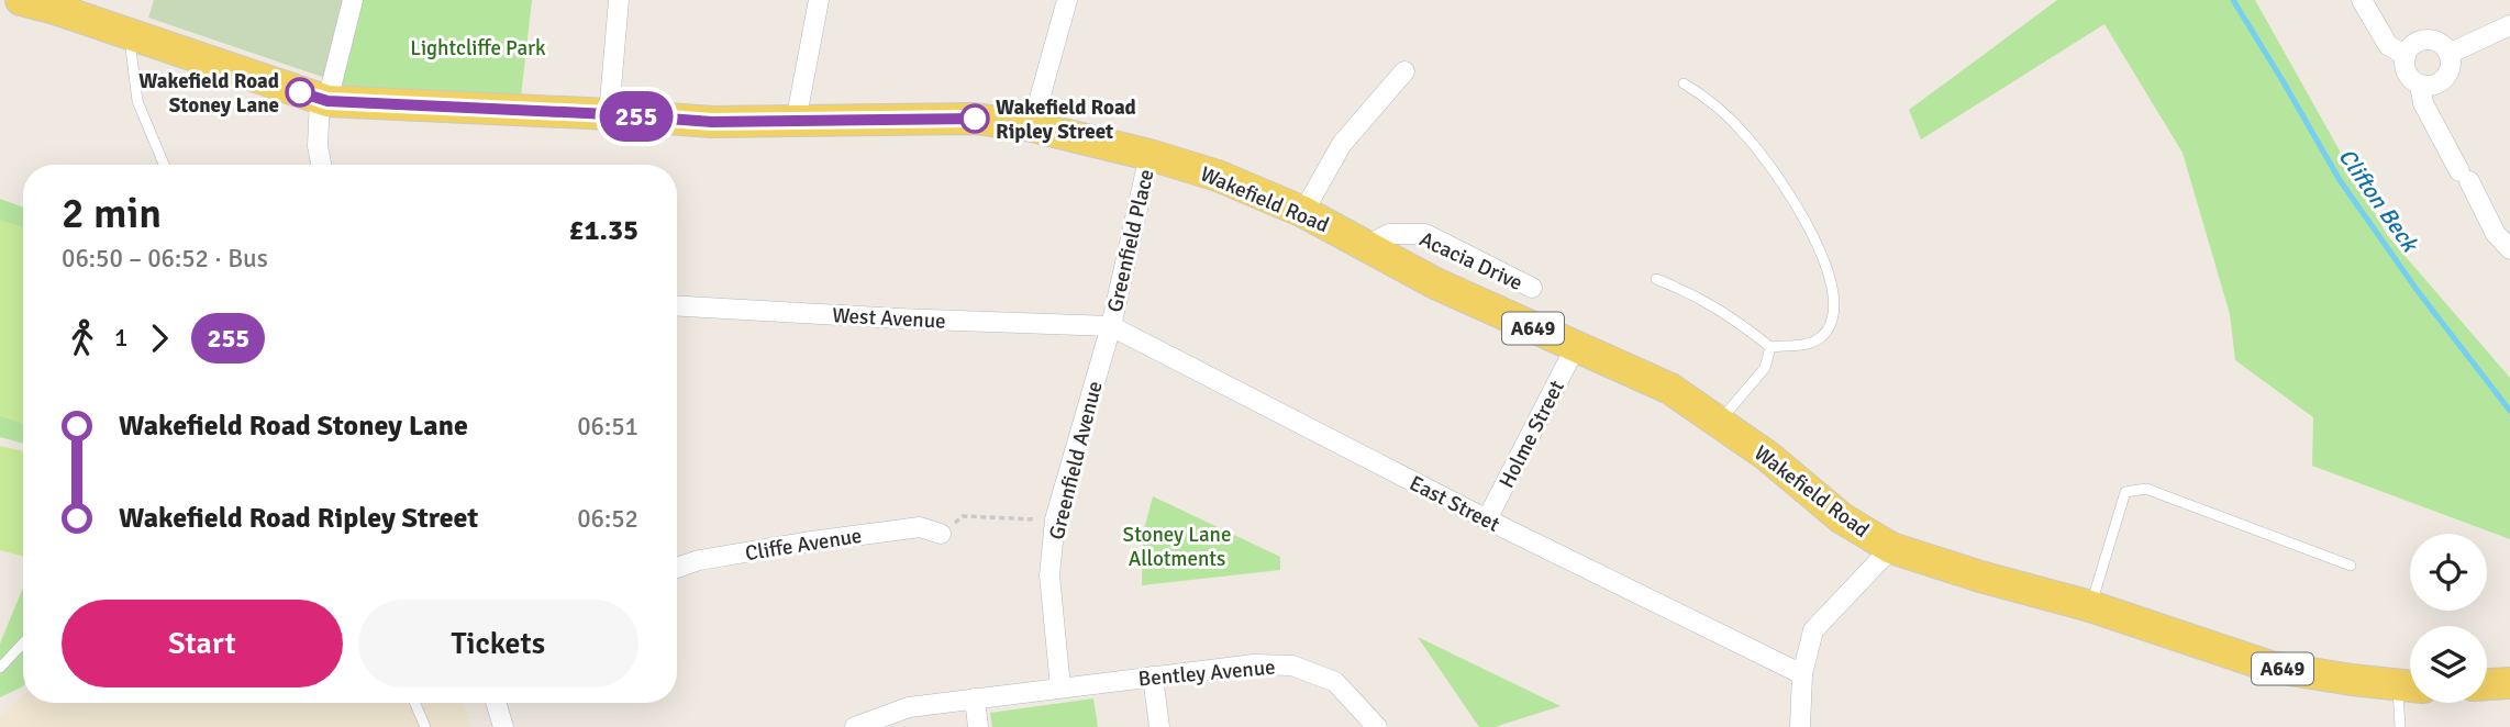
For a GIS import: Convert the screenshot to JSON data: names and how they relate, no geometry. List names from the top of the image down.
{
  "streets": {
    "main road": ["Wakefield Road", "A649"],
    "street": [
      "Greenfield Place",
      "Acacia Drive",
      "West Avenue",
      "Holme Street",
      "Greenfield Avenue",
      "East Street",
      "Cliffe Avenue",
      "Bentley Avenue"
    ]
  },
  "crossings": [
    ["Wakefield Road", "Greenfield Place"],
    ["Wakefield Road", "Acacia Drive"],
    ["Wakefield Road", "Holme Street"],
    ["Greenfield Place", "West Avenue"],
    ["Greenfield Place", "Greenfield Avenue"],
    ["Greenfield Place", "East Street"],
    ["West Avenue", "Greenfield Avenue"],
    ["West Avenue", "East Street"],
    ["Holme Street", "East Street"],
    ["Greenfield Avenue", "East Street"],
    ["Greenfield Avenue", "Bentley Avenue"]
  ],
  "water": ["Clifton Beck"],
  "parks": ["Lightcliffe Park", "Stoney Lane Allotments"],
  "places": ["Wakefield Road Stoney Lane", "Wakefield Road Ripley Street"],
  "lines": ["bus line 255"],
  "page": {
    "on_map": "255",
    "heading": ["2 min", "06:50 – 06:52 · Bus", "£1.35"],
    "legs": ["1", "255"],
    "list": [
      {
        "name": "Wakefield Road Stoney Lane",
        "value": "06:51"
      },
      {
        "name": "Wakefield Road Ripley Street",
        "value": "06:52"
      }
    ],
    "buttons": ["Start", "Tickets"]
  }
}
